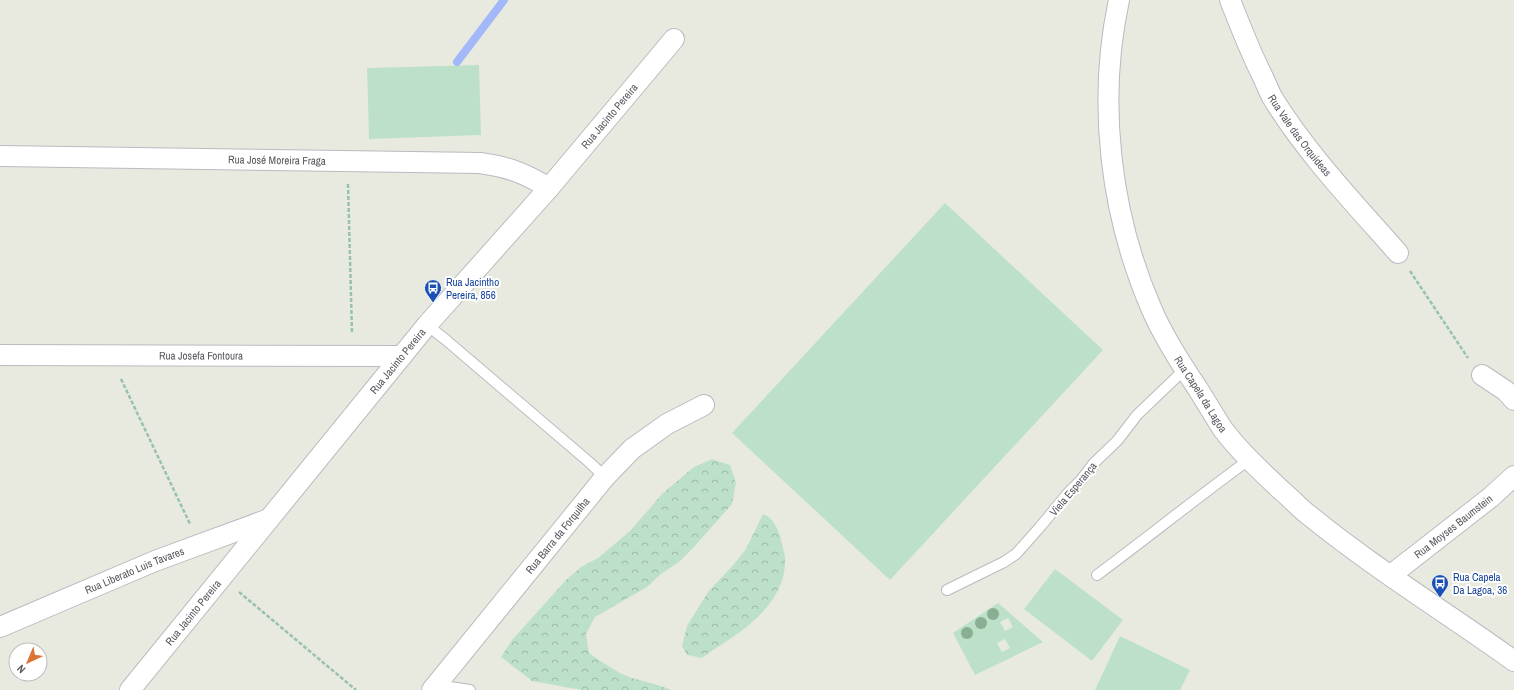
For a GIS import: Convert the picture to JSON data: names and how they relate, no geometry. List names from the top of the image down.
{
  "streets": {
    "street": [
      "Rua Jacinto Pereira",
      "Rua Vale das Orquídeas",
      "Rua José Moreira Fraga",
      "Rua Josefa Fontoura",
      "Rua Capela da Lagoa",
      "Rua Moyses Baumstein",
      "Rua Barra da Forquilha",
      "Rua Liberato Luis Tavares"
    ],
    "lane": ["Viela Esperança"]
  },
  "crossings": [
    ["Rua Jacinto Pereira", "Rua José Moreira Fraga"],
    ["Rua Jacinto Pereira", "Rua Josefa Fontoura"],
    ["Rua Jacinto Pereira", "Rua Liberato Luis Tavares"],
    ["Rua Capela da Lagoa", "Viela Esperança"],
    ["Rua Capela da Lagoa", "Rua Moyses Baumstein"]
  ],
  "places": {
    "bus stop": ["Rua Jacintho Pereira, 856", "Rua Capela Da Lagoa, 36"]
  },
  "north": "bottom left"
}
